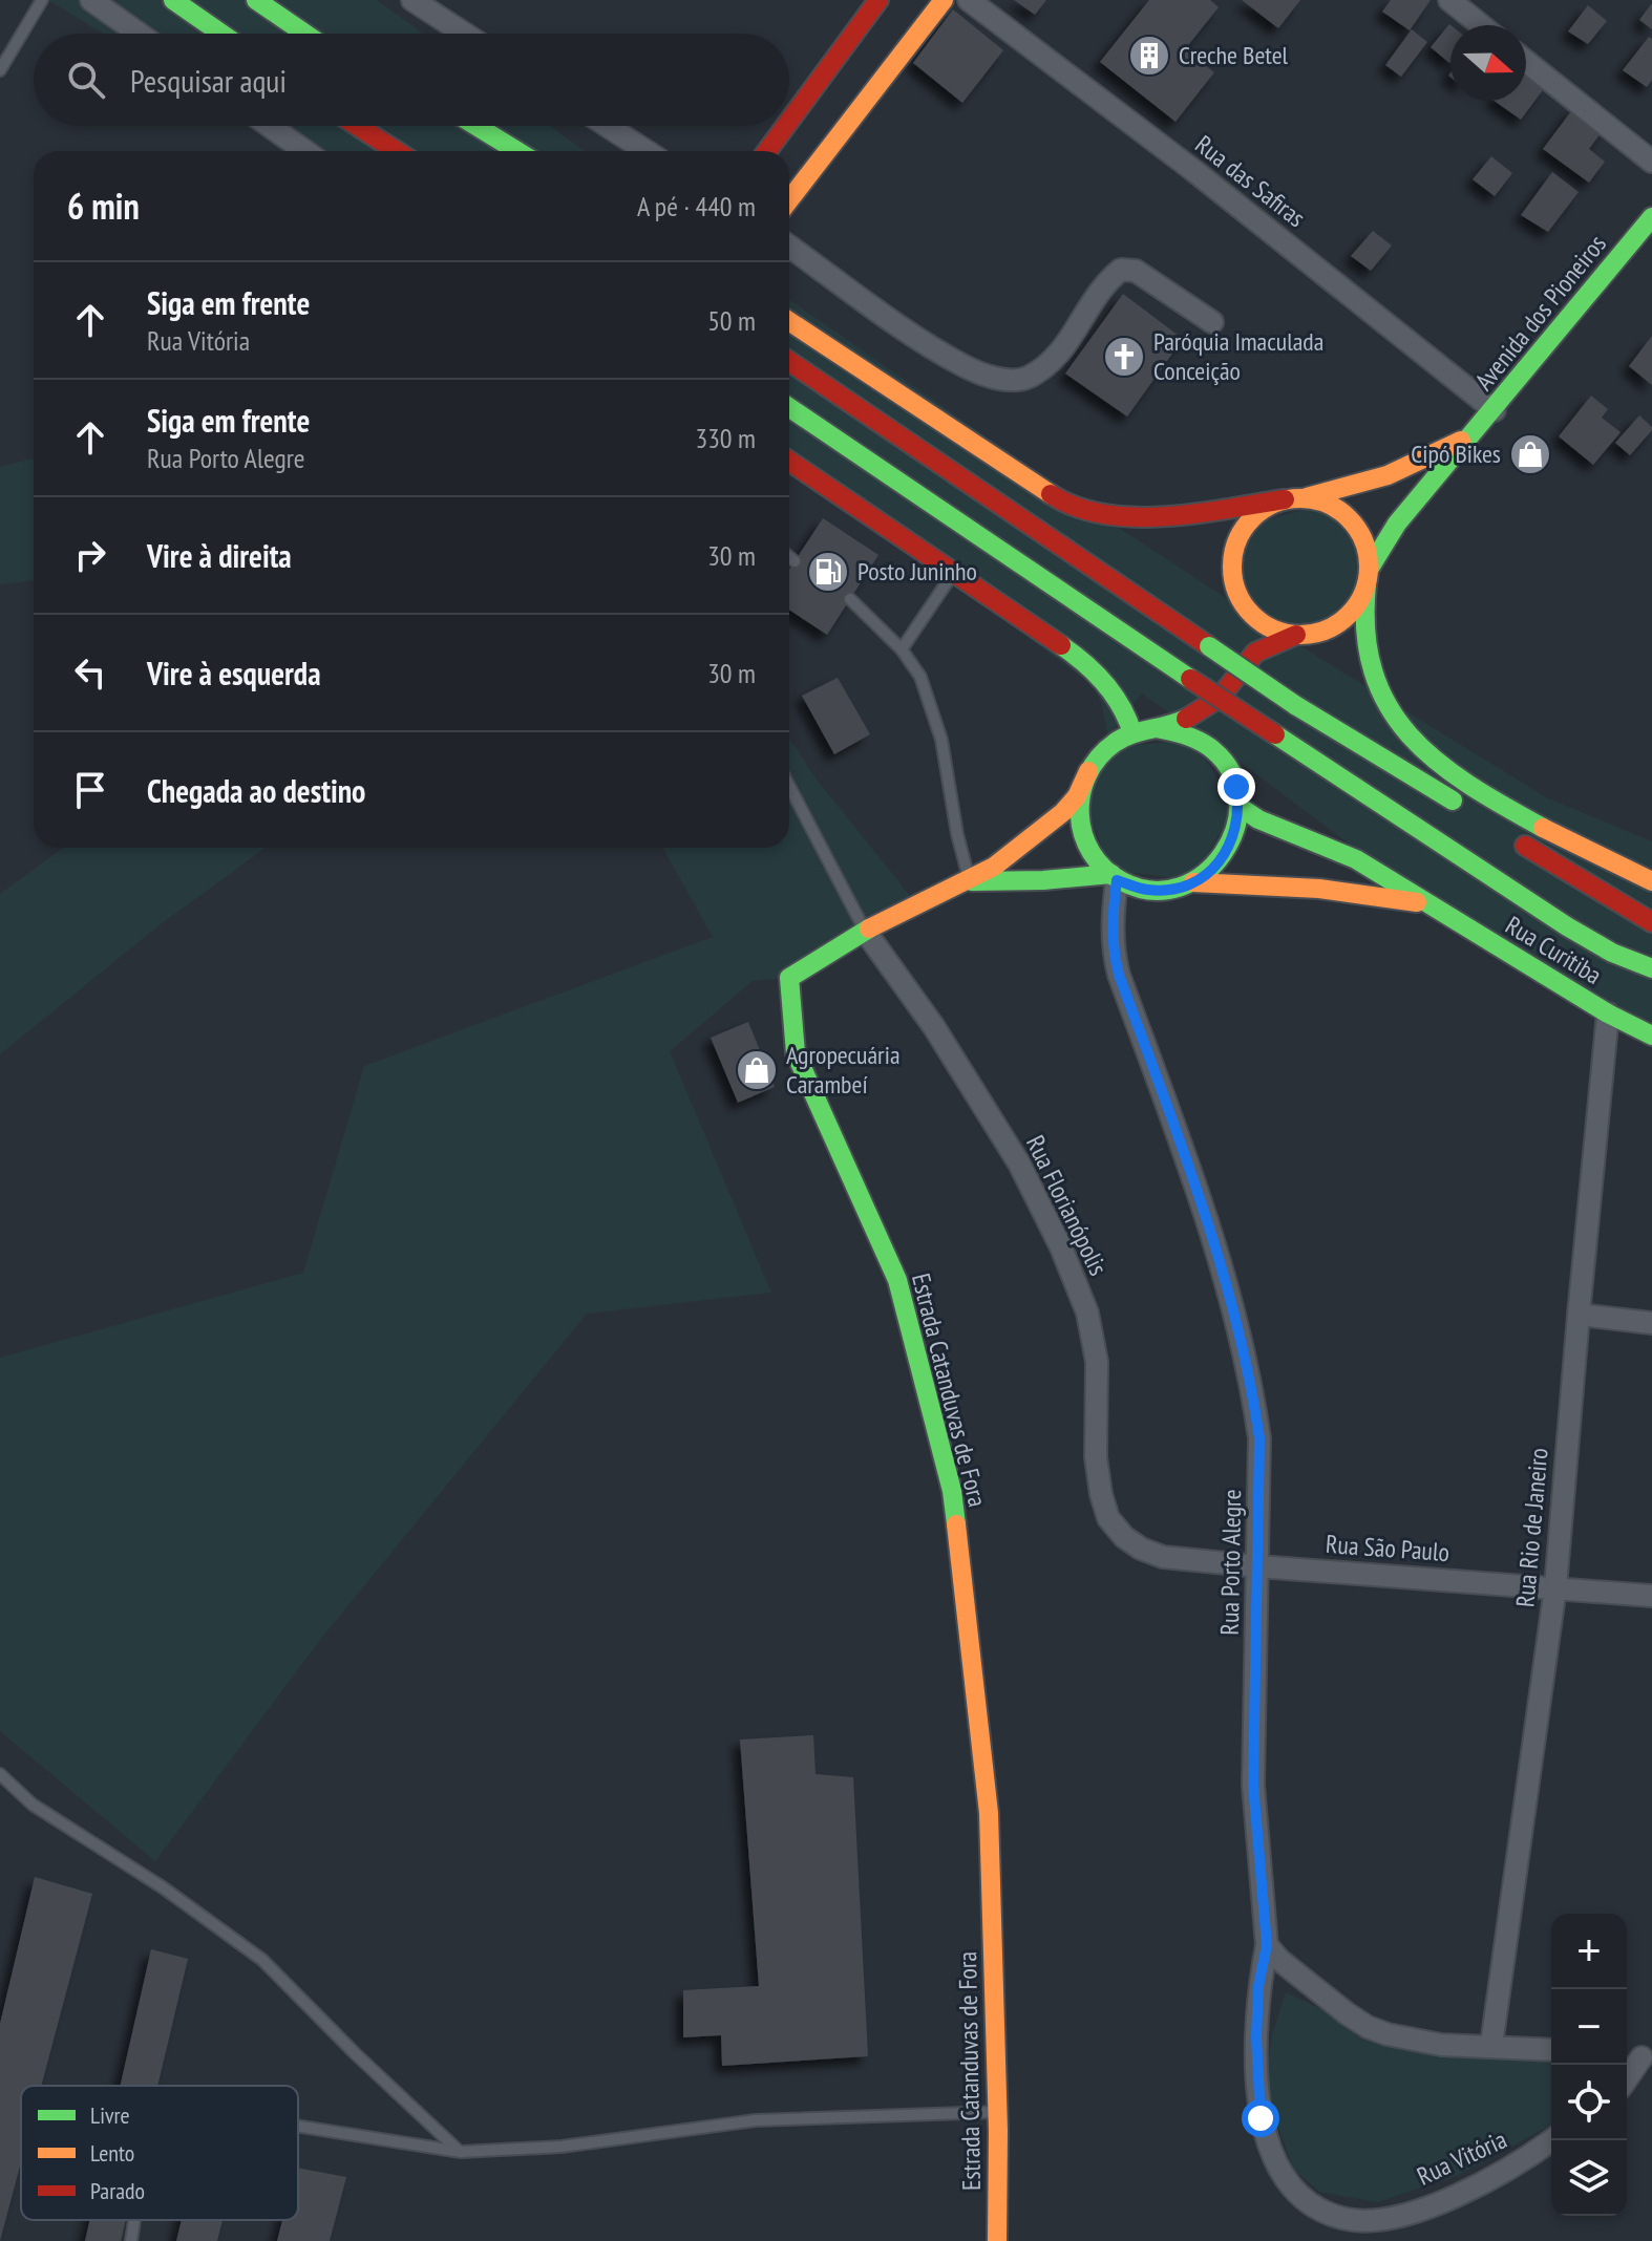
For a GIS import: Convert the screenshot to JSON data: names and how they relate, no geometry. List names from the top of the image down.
{
  "streets": {
    "main road": ["Avenida dos Pioneiros", "Rua Curitiba", "Estrada Catanduvas de Fora"],
    "street": [
      "Rua das Safiras",
      "Rua Florianópolis",
      "Rua Rio de Janeiro",
      "Rua São Paulo",
      "Rua Porto Alegre",
      "Rua Vitória"
    ]
  },
  "crossings": [
    ["Rua das Safiras", "Avenida dos Pioneiros"],
    ["Rua Curitiba", "Estrada Catanduvas de Fora"],
    ["Rua Curitiba", "Rua Rio de Janeiro"],
    ["Rua Curitiba", "Rua Porto Alegre"],
    ["Rua Florianópolis", "Estrada Catanduvas de Fora"],
    ["Rua Florianópolis", "Rua São Paulo"],
    ["Estrada Catanduvas de Fora", "Rua Porto Alegre"],
    ["Rua Rio de Janeiro", "Rua São Paulo"],
    ["Rua São Paulo", "Rua Porto Alegre"],
    ["Rua Porto Alegre", "Rua Vitória"]
  ],
  "places": {
    "building": ["Creche Betel"],
    "church": ["Paróquia Imaculada Conceição"],
    "shop": ["Cipó Bikes", "Agropecuária Carambeí"],
    "fuel station": ["Posto Juninho"]
  },
  "legend": ["Livre", "Lento", "Parado"],
  "north": "right",
  "page": {
    "search": "Pesquisar aqui",
    "heading": ["6 min", "A pé · 440 m"],
    "list": [
      ["Siga em frente", "Rua Vitória", "50 m"],
      ["Siga em frente", "Rua Porto Alegre", "330 m"],
      ["Vire à direita", "30 m"],
      ["Vire à esquerda", "30 m"],
      "Chegada ao destino"
    ],
    "map_buttons": ["+", "−"]
  }
}
